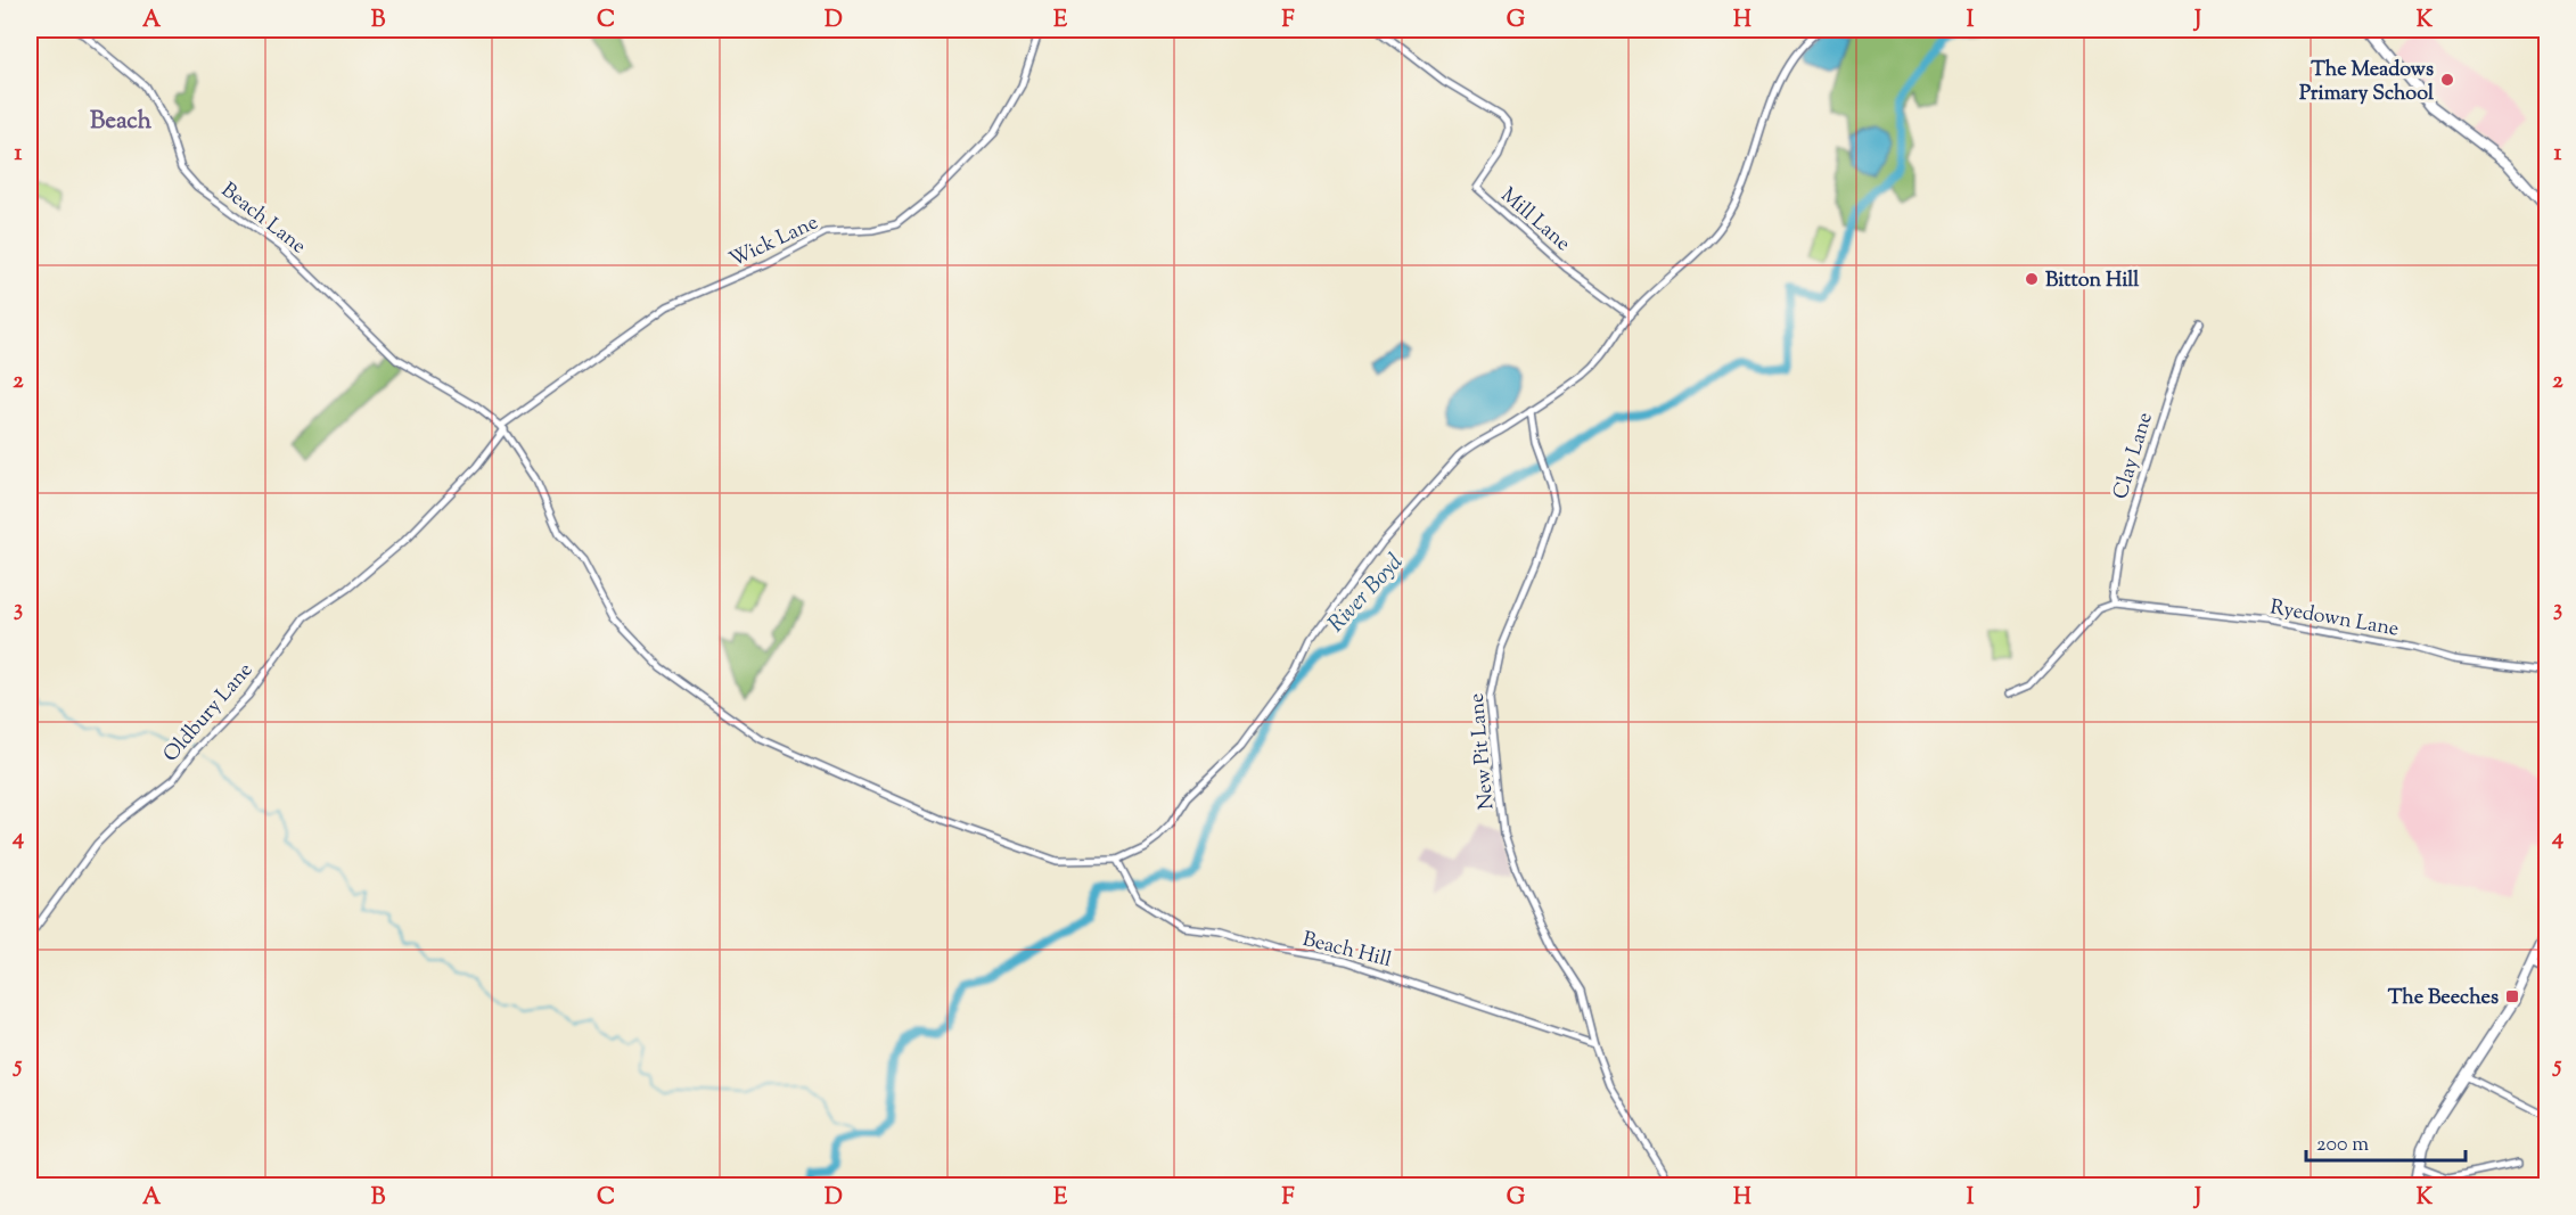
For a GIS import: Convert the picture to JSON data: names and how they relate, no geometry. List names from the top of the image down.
{
  "streets": {
    "street": [
      "Beach Lane",
      "Mill Lane",
      "Wick Lane",
      "Clay Lane",
      "Ryedown Lane",
      "Oldbury Lane",
      "New Pit Lane",
      "Beach Hill"
    ]
  },
  "crossings": [
    ["Beach Lane", "Wick Lane"],
    ["Beach Lane", "Oldbury Lane"],
    ["Wick Lane", "Oldbury Lane"],
    ["Clay Lane", "Ryedown Lane"],
    ["New Pit Lane", "Beach Hill"]
  ],
  "districts": ["Beach"],
  "water": ["River Boyd"],
  "places": {
    "other": ["The Meadows Primary School", "Bitton Hill"],
    "transit": ["The Beeches"]
  },
  "scale_bar": "200 m",
  "grid": {
    "columns": [
      "A",
      "B",
      "C",
      "D",
      "E",
      "F",
      "G",
      "H",
      "I",
      "J",
      "K"
    ],
    "rows": [
      "1",
      "2",
      "3",
      "4",
      "5"
    ]
  }
}
